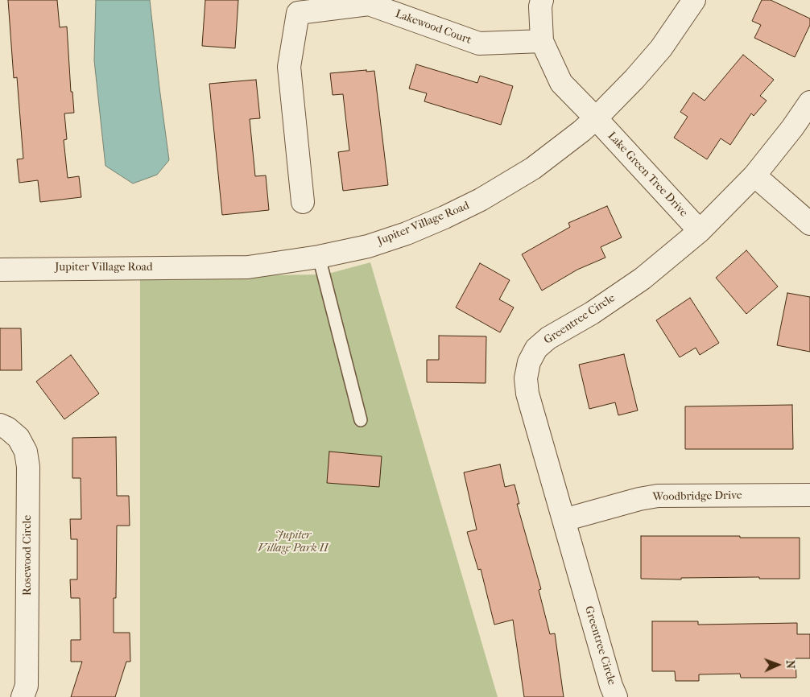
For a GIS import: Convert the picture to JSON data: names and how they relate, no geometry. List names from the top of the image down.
{
  "streets": {
    "street": [
      "Lakewood Court",
      "Lake Green Tree Drive",
      "Jupiter Village Road",
      "Greentree Circle",
      "Woodbridge Drive",
      "Rosewood Circle"
    ]
  },
  "crossings": [
    ["Lakewood Court", "Lake Green Tree Drive"],
    ["Lake Green Tree Drive", "Jupiter Village Road"],
    ["Lake Green Tree Drive", "Greentree Circle"],
    ["Greentree Circle", "Woodbridge Drive"]
  ],
  "parks": ["Jupiter Village Park II"],
  "north": "right"
}
